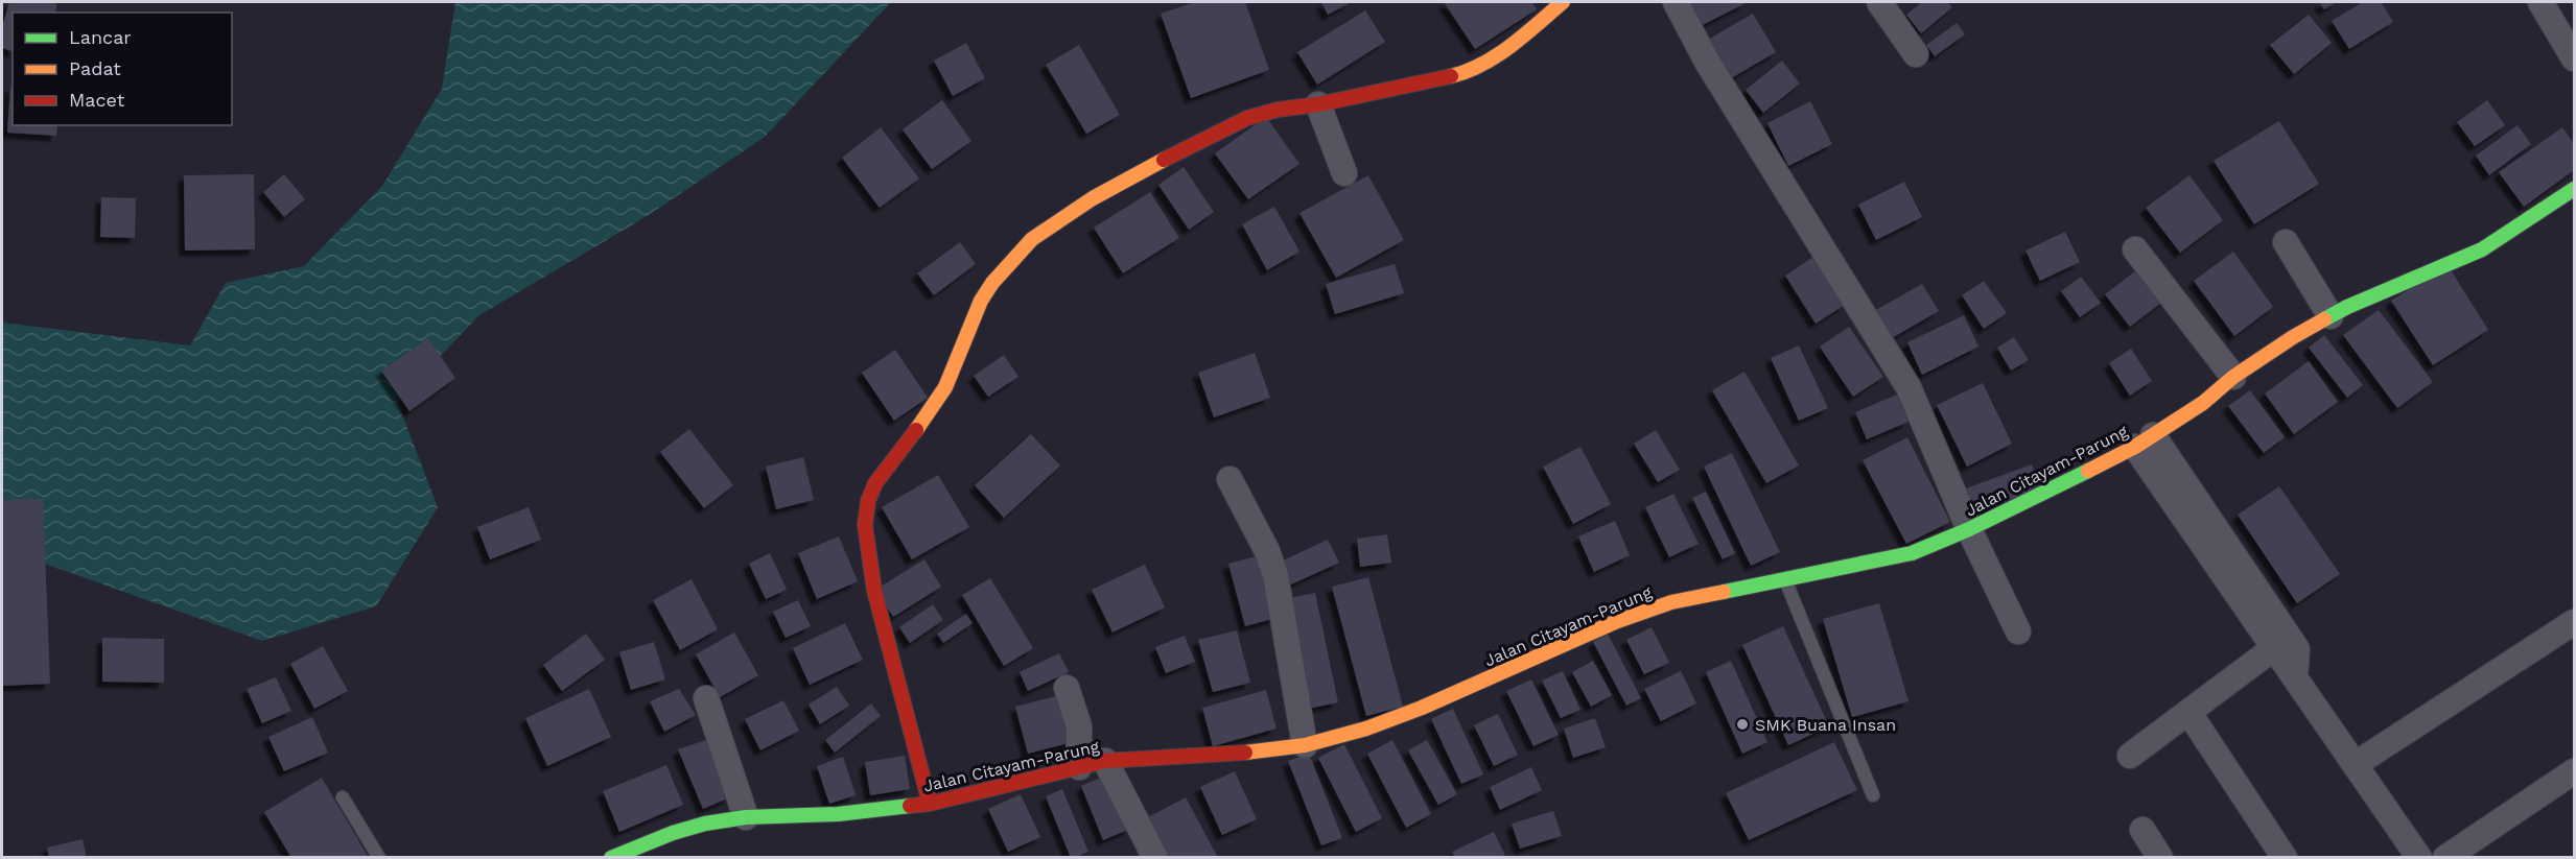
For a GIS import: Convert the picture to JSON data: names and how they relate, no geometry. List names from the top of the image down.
{
  "streets": {
    "street": ["Jalan Citayam-Parung"]
  },
  "places": ["SMK Buana Insan"],
  "legend": ["Lancar", "Padat", "Macet"]
}
